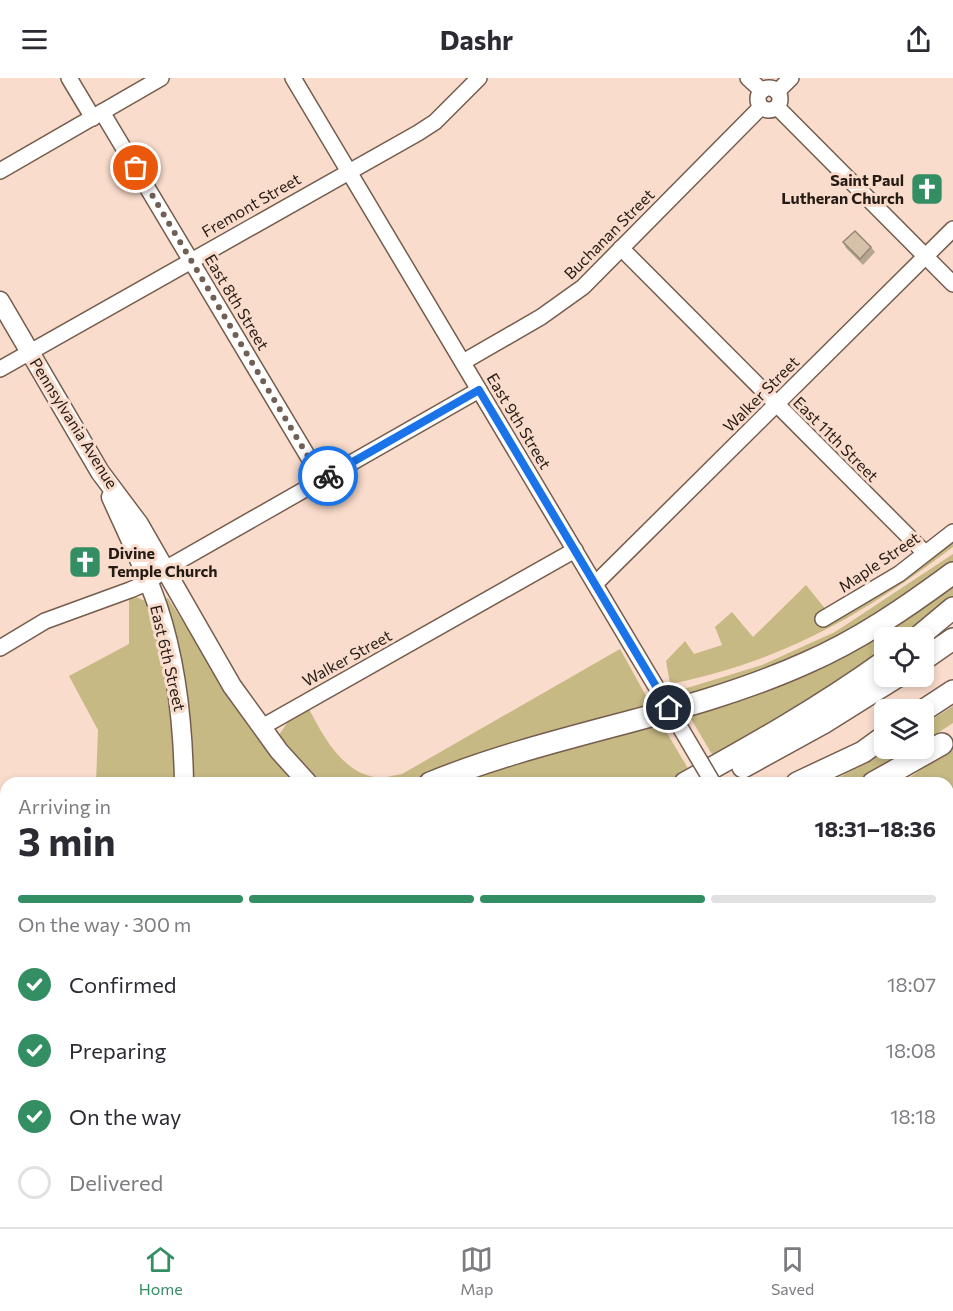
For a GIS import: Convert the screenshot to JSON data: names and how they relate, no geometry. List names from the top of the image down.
{
  "streets": {
    "main road": ["Pennsylvania Avenue", "East 6th Street"],
    "street": [
      "Fremont Street",
      "Buchanan Street",
      "East 8th Street",
      "Walker Street",
      "East 9th Street",
      "East 11th Street",
      "Maple Street"
    ]
  },
  "crossings": [
    ["Fremont Street", "East 8th Street"],
    ["Fremont Street", "East 9th Street"],
    ["Fremont Street", "Pennsylvania Avenue"],
    ["Buchanan Street", "East 9th Street"],
    ["Buchanan Street", "East 11th Street"],
    ["Walker Street", "East 9th Street"],
    ["Walker Street", "Pennsylvania Avenue"],
    ["Walker Street", "East 11th Street"],
    ["Pennsylvania Avenue", "East 6th Street"],
    ["East 11th Street", "Maple Street"]
  ],
  "places": {
    "church": ["Saint Paul Lutheran Church", "Divine Temple Church"]
  },
  "page": {
    "header": "Dashr",
    "heading": ["3 min", "Arriving in", "18:31–18:36"],
    "bar": "On the way · 300 m",
    "list": [
      ["Confirmed", "18:07"],
      ["Preparing", "18:08"],
      ["On the way", "18:18"],
      "Delivered"
    ],
    "tabs": ["Home", "Map", "Saved"]
  }
}
